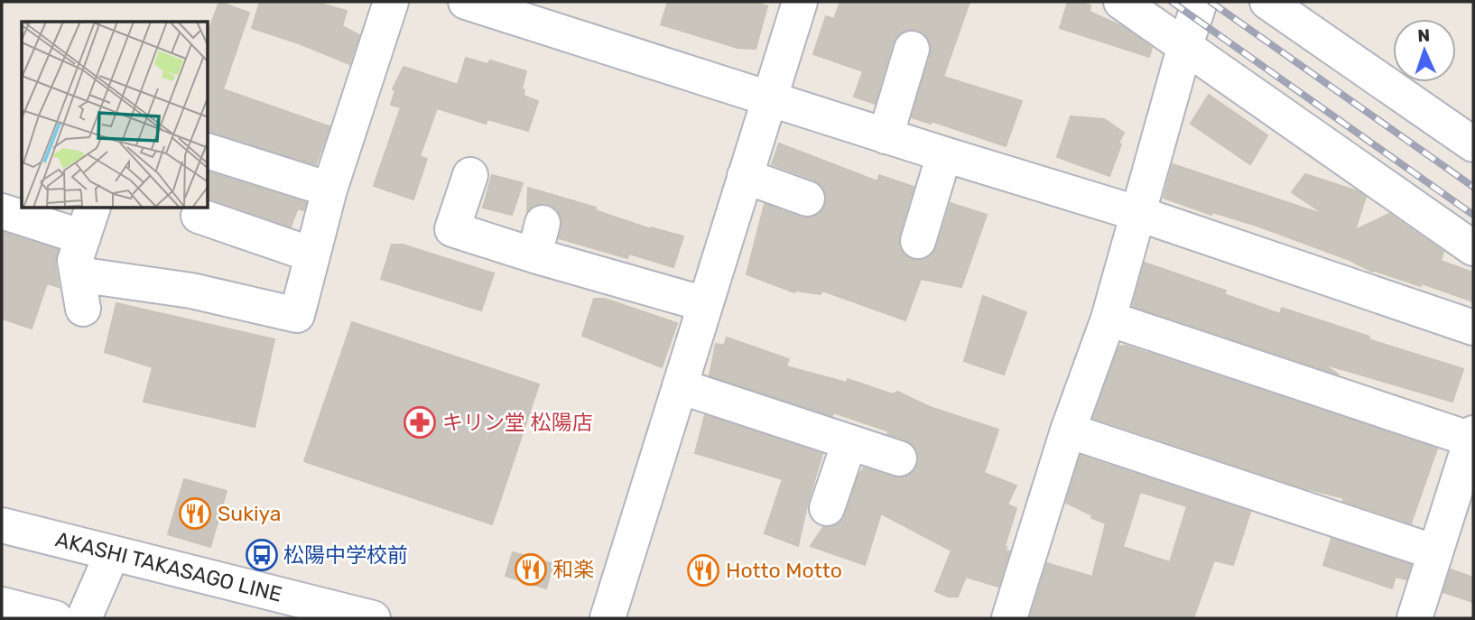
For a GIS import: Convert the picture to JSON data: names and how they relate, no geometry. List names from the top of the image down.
{
  "streets": {
    "street": ["AKASHI TAKASAGO LINE"]
  },
  "places": {
    "pharmacy": ["キリン堂 松陽店"],
    "restaurant": ["Sukiya", "和楽", "Hotto Motto"],
    "bus stop": ["松陽中学校前"]
  },
  "north": "top"
}
